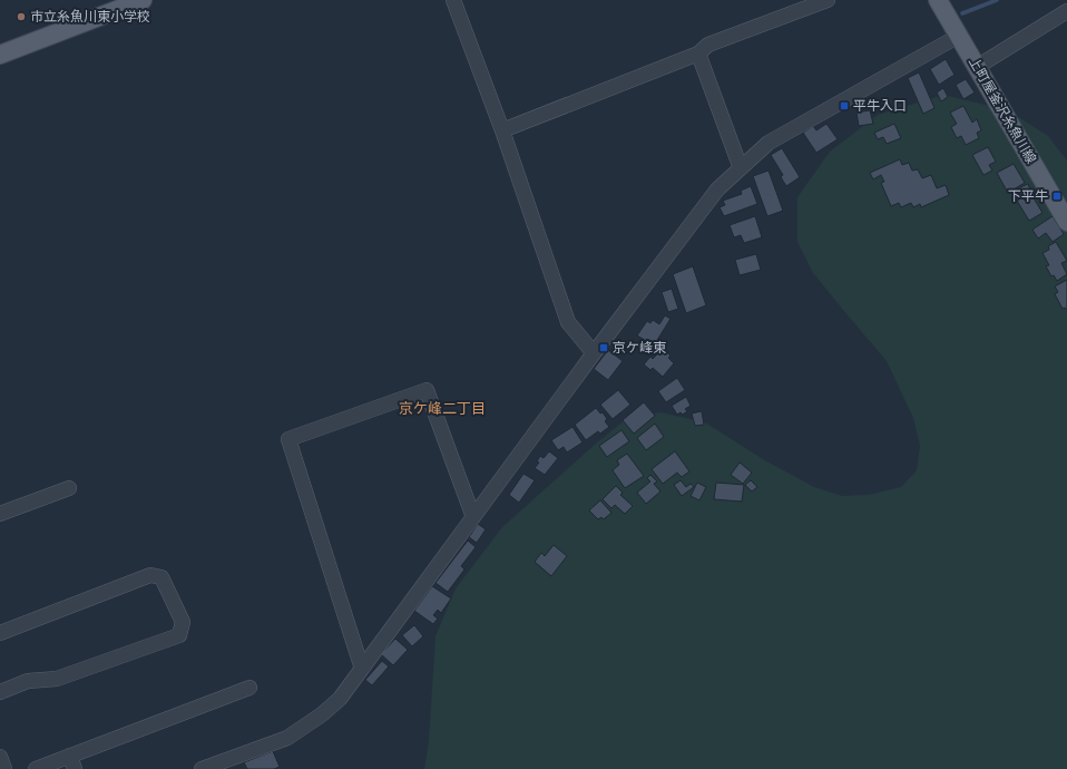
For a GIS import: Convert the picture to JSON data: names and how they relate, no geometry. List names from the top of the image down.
{
  "streets": {
    "main road": ["上町屋釜沢糸魚川線"]
  },
  "districts": ["京ケ峰二丁目"],
  "places": {
    "other": ["市立糸魚川東小学校"],
    "transit": ["平牛入口", "下平牛", "京ケ峰東"]
  }
}
